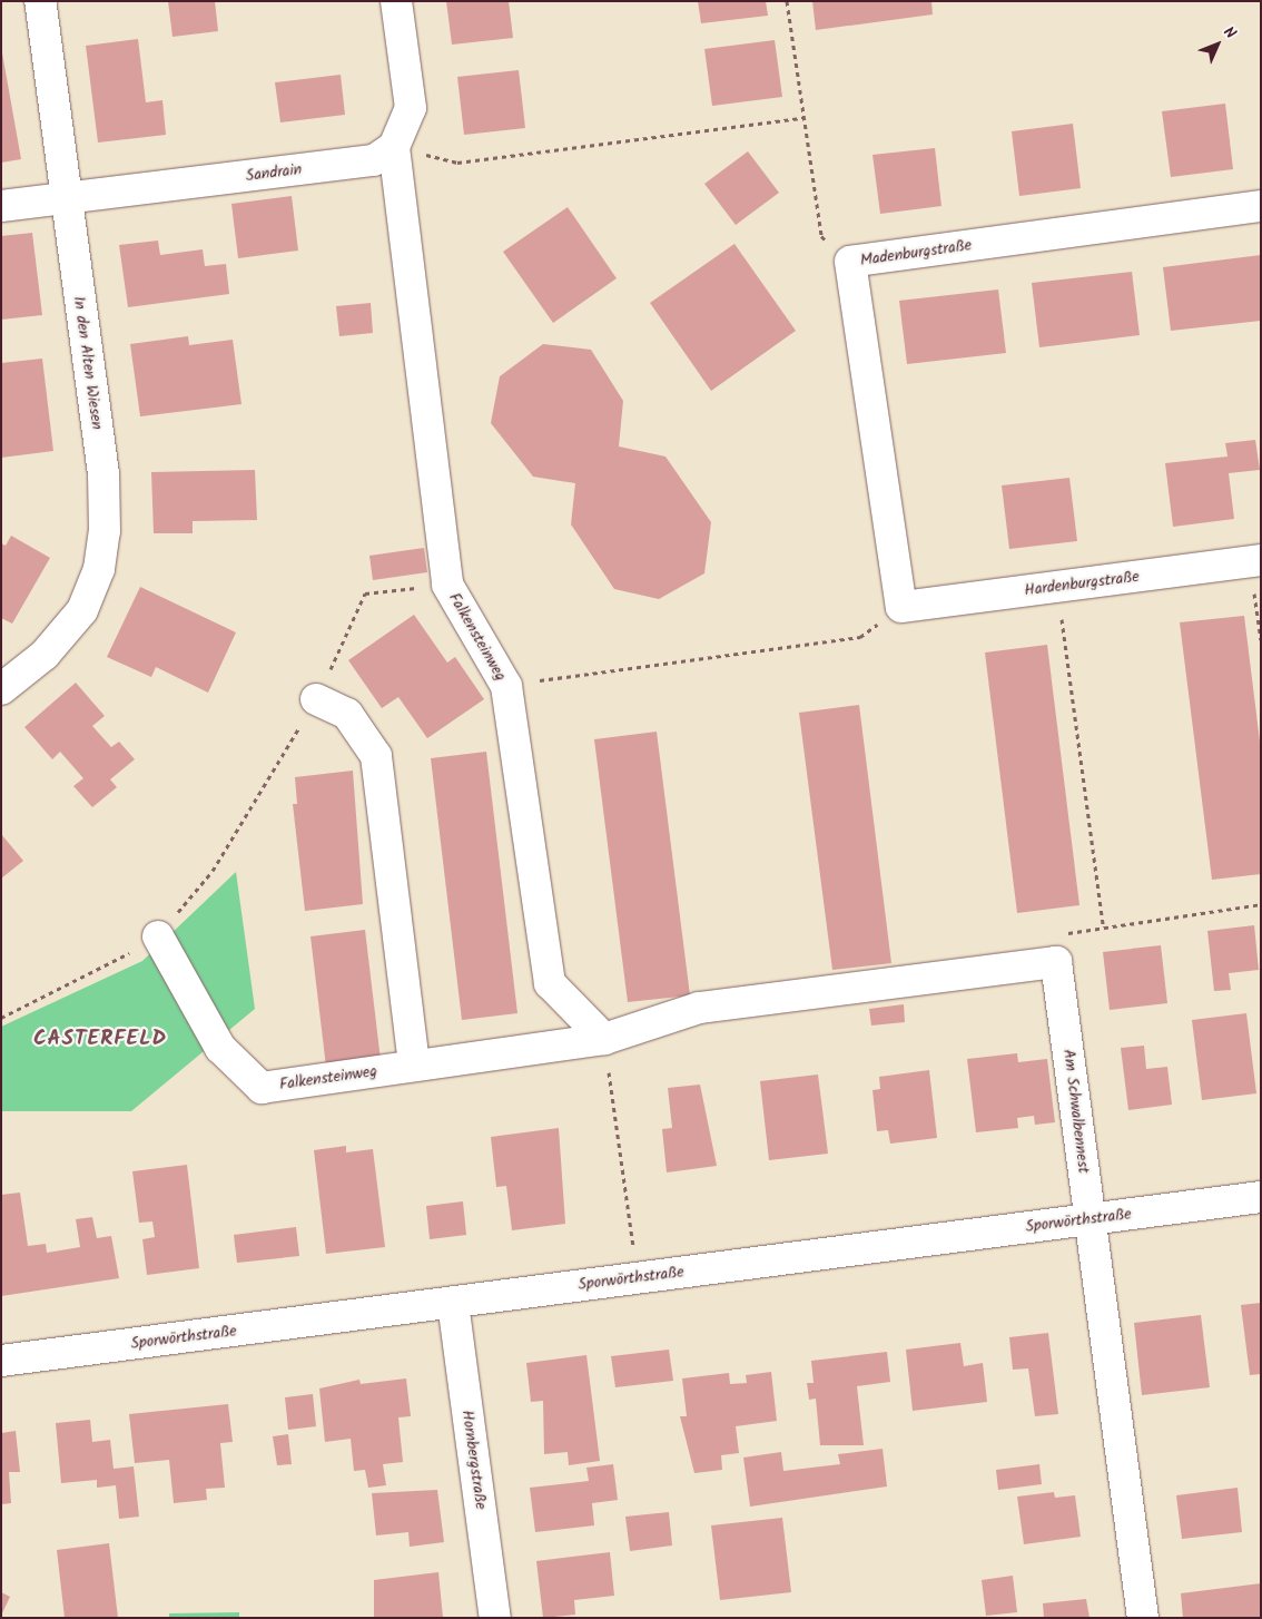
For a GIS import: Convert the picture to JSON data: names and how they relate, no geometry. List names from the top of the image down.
{
  "streets": {
    "street": [
      "Sandrain",
      "Madenburgstraße",
      "In den Alten Wiesen",
      "Hardenburgstraße",
      "Falkensteinweg",
      "Am Schwalbennest",
      "Sporwörthstraße",
      "Hornbergstraße"
    ]
  },
  "crossings": [
    ["Sandrain", "In den Alten Wiesen"],
    ["Sandrain", "Falkensteinweg"],
    ["Madenburgstraße", "Hardenburgstraße"],
    ["Falkensteinweg", "Am Schwalbennest"],
    ["Am Schwalbennest", "Sporwörthstraße"],
    ["Sporwörthstraße", "Hornbergstraße"]
  ],
  "districts": ["CASTERFELD"],
  "north": "top right"
}
